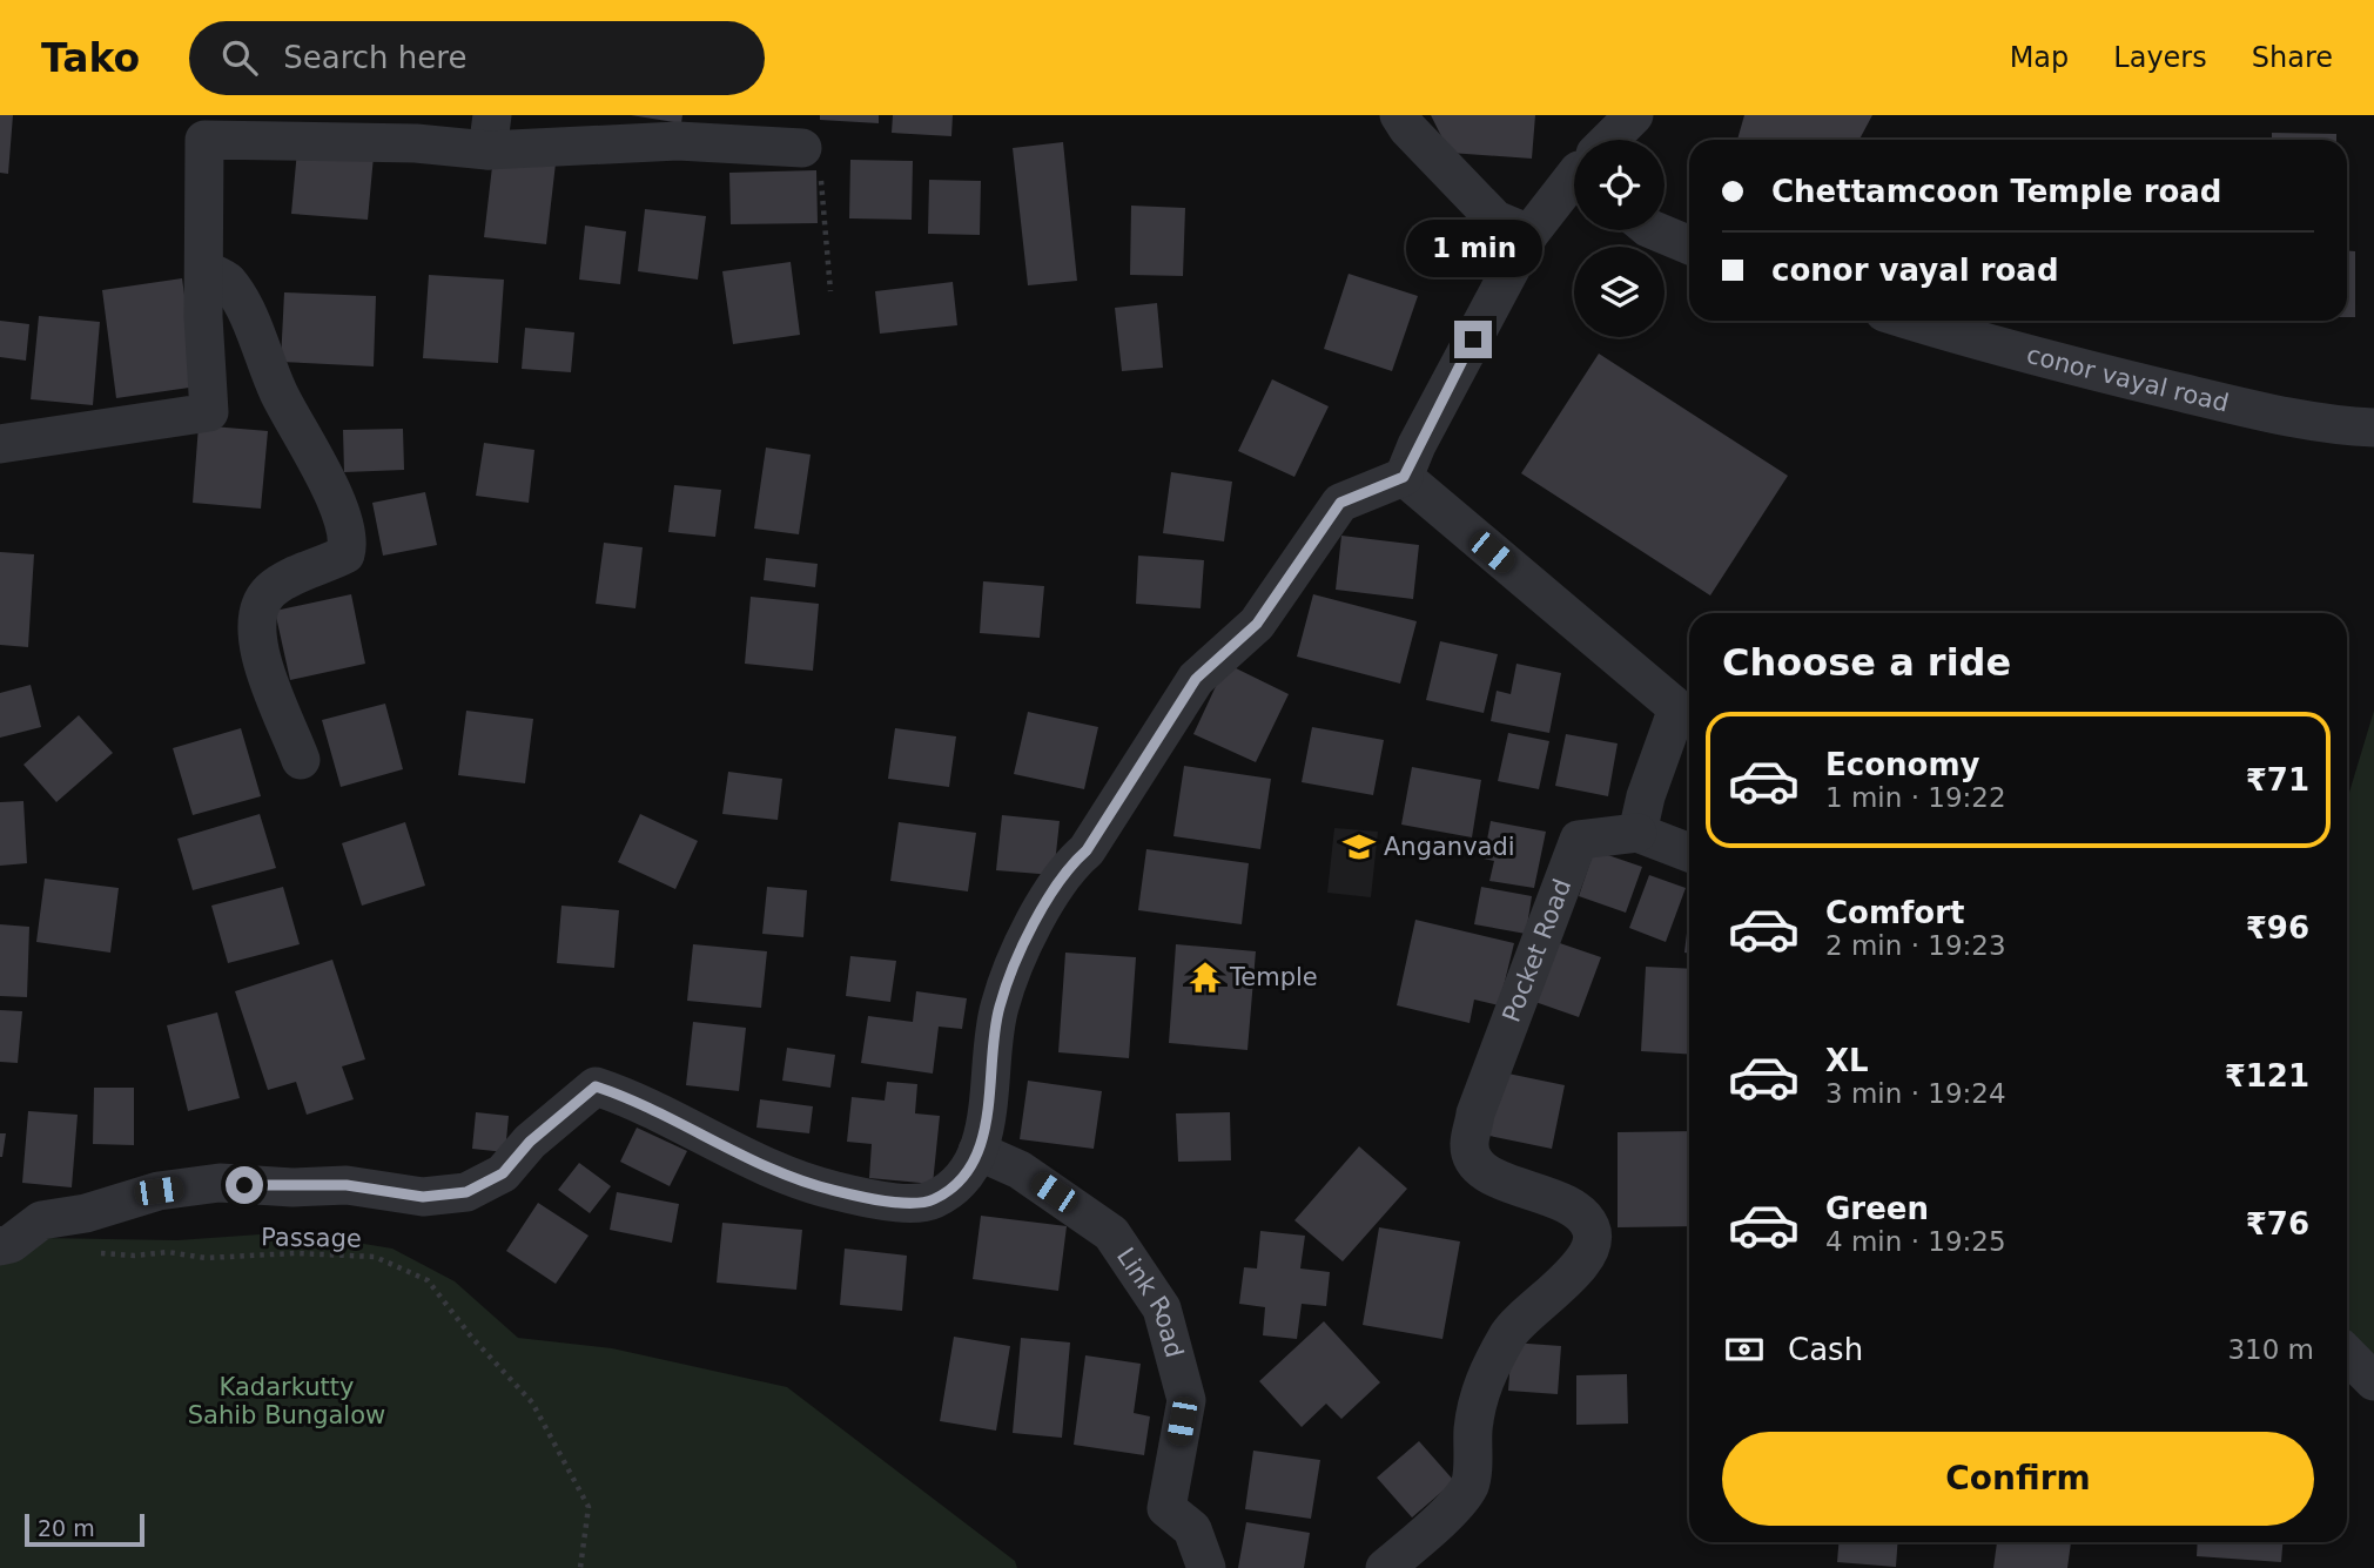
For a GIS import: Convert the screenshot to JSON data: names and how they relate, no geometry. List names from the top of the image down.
{
  "streets": {
    "street": ["conor vayal road", "Pocket Road", "Link Road"],
    "path": ["Passage"]
  },
  "parks": ["Kadarkutty Sahib Bungalow"],
  "places": {
    "school or university": ["Anganvadi"],
    "temple": ["Temple"]
  },
  "scale_bar": "20 m",
  "page": {
    "header": "Tako",
    "search": "Search here",
    "nav": ["Map", "Layers", "Share"],
    "banner": ["Chettamcoon Temple road", "conor vayal road"],
    "bubble": "1 min",
    "heading": "Choose a ride",
    "list": [
      {
        "name": "Economy",
        "note": "1 min · 19:22",
        "value": "₹71"
      },
      {
        "name": "Comfort",
        "note": "2 min · 19:23",
        "value": "₹96"
      },
      {
        "name": "XL",
        "note": "3 min · 19:24",
        "value": "₹121"
      },
      {
        "name": "Green",
        "note": "4 min · 19:25",
        "value": "₹76"
      }
    ],
    "pay": ["Cash", "310 m"],
    "buttons": "Confirm",
    "scale": "20 m"
  }
}
